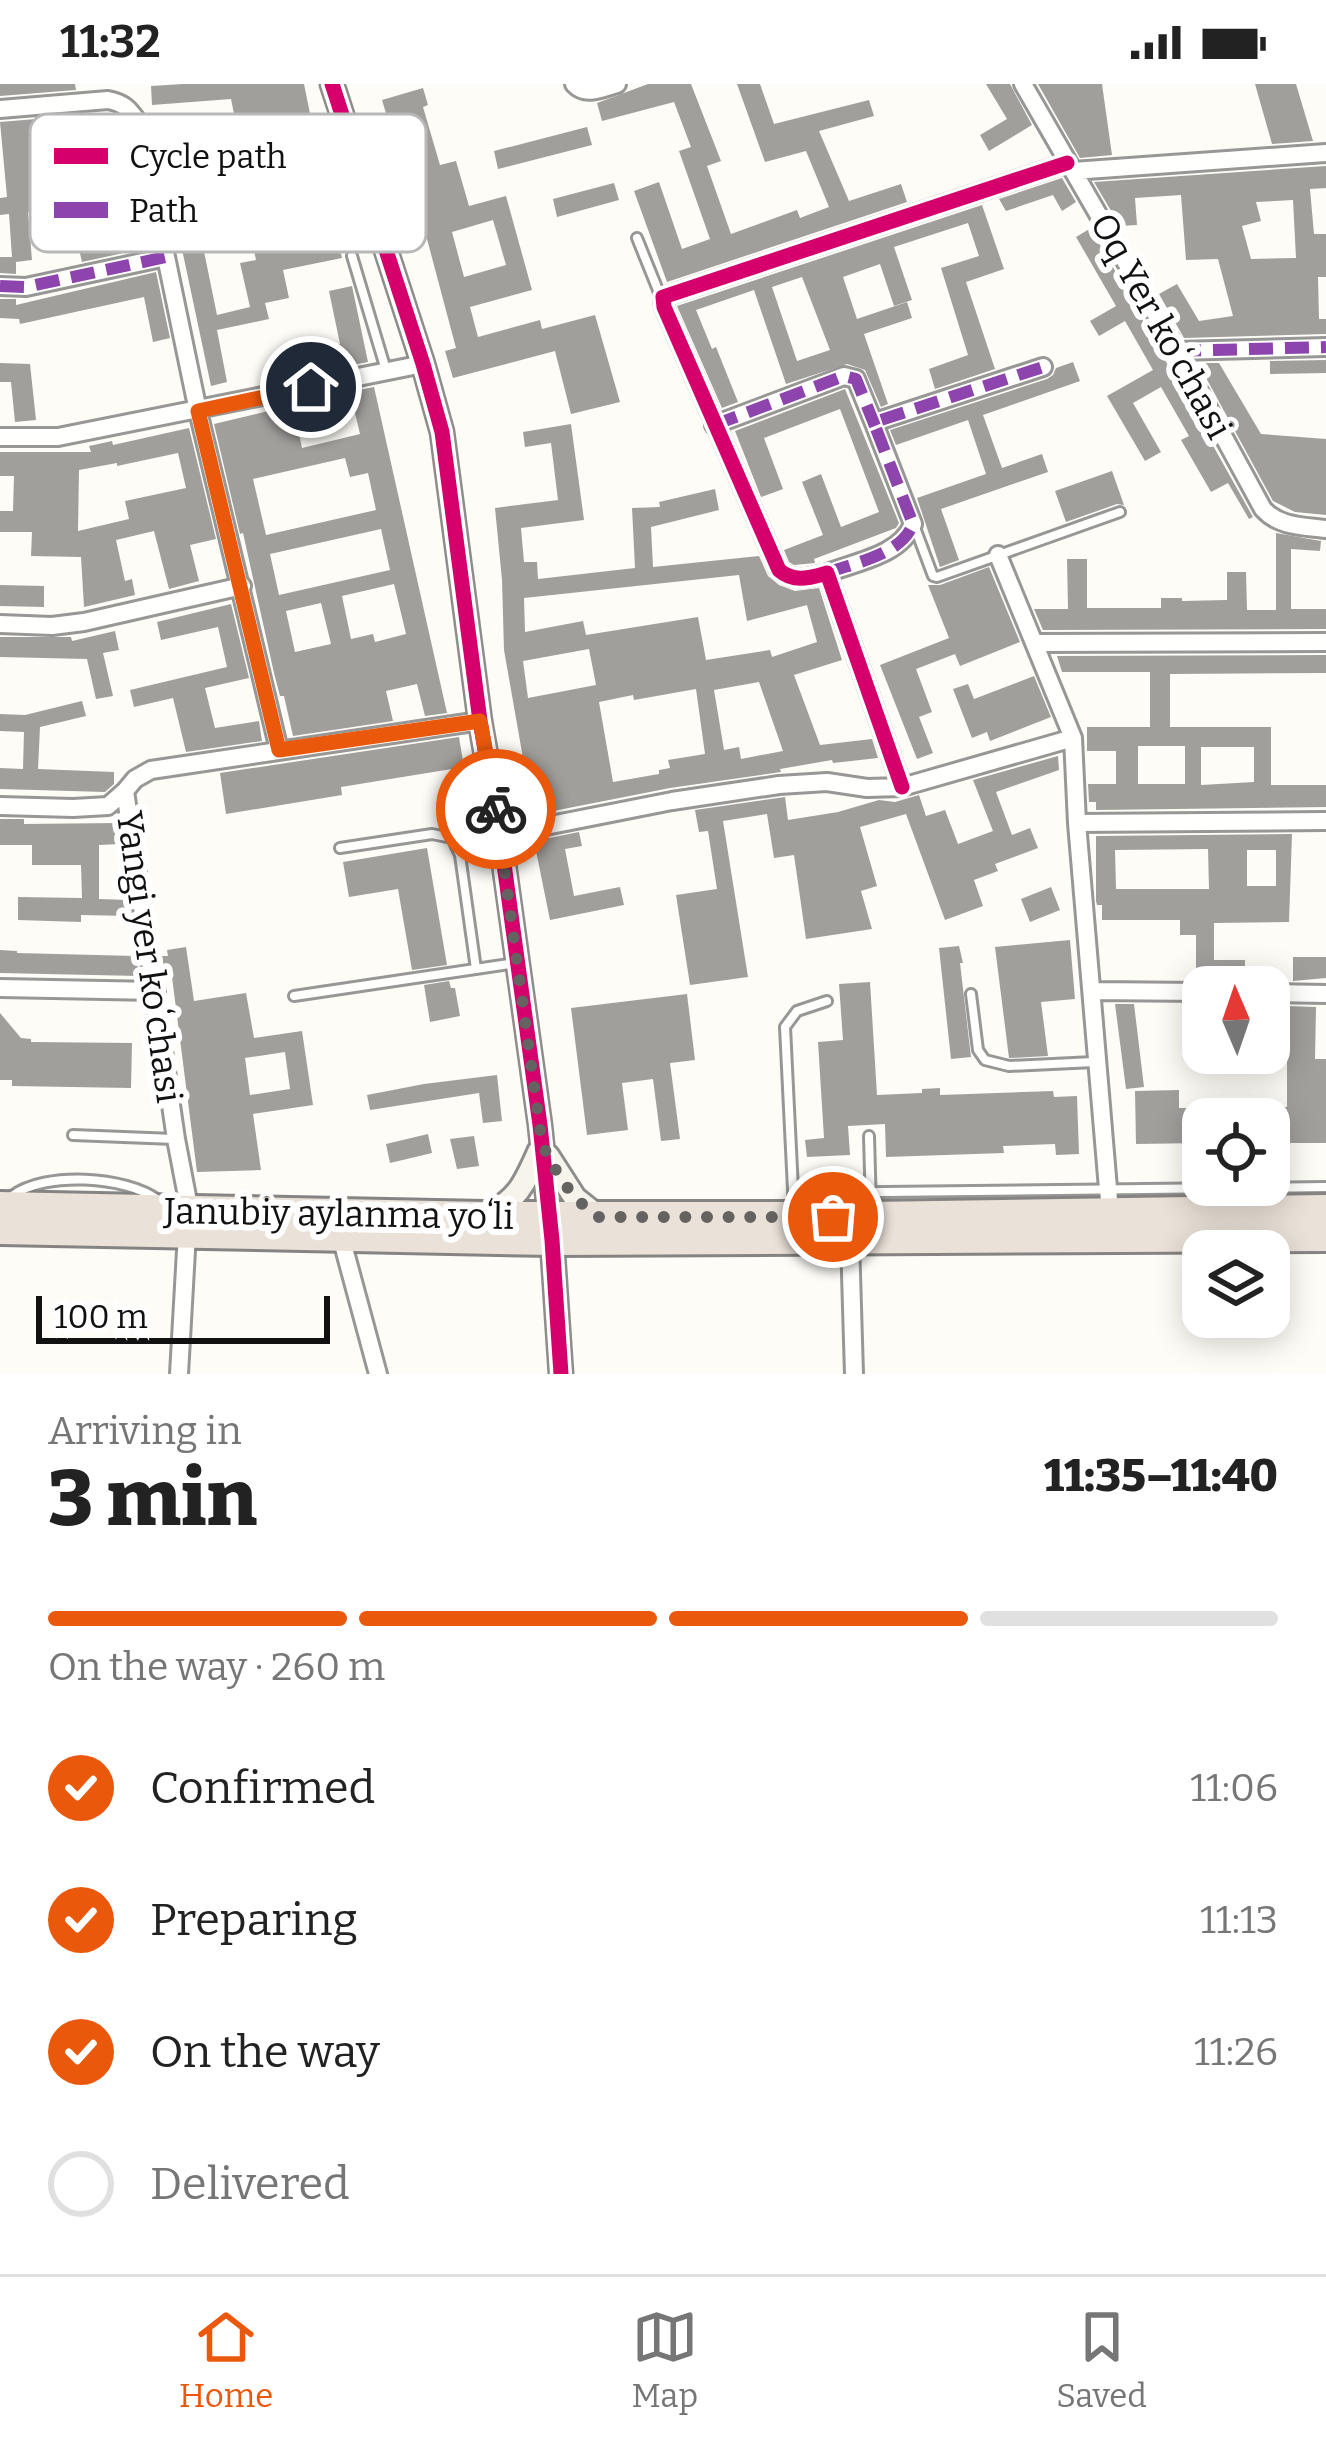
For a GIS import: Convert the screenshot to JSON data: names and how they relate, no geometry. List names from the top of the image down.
{
  "streets": {
    "highway": ["Janubiy aylanma yoʻli"],
    "street": ["Oq Yer koʻchasi", "Yangi yer koʻchasi"]
  },
  "crossings": [
    ["Yangi yer koʻchasi", "Janubiy aylanma yoʻli"]
  ],
  "legend": ["Cycle path", "Path"],
  "scale_bar": "100 m",
  "north": "top",
  "page": {
    "status": "11:32",
    "scale": "100 m",
    "heading": ["3 min", "Arriving in", "11:35–11:40"],
    "bar": "On the way · 260 m",
    "list": [
      ["Confirmed", "11:06"],
      ["Preparing", "11:13"],
      ["On the way", "11:26"],
      "Delivered"
    ],
    "tabs": ["Home", "Map", "Saved"]
  }
}
